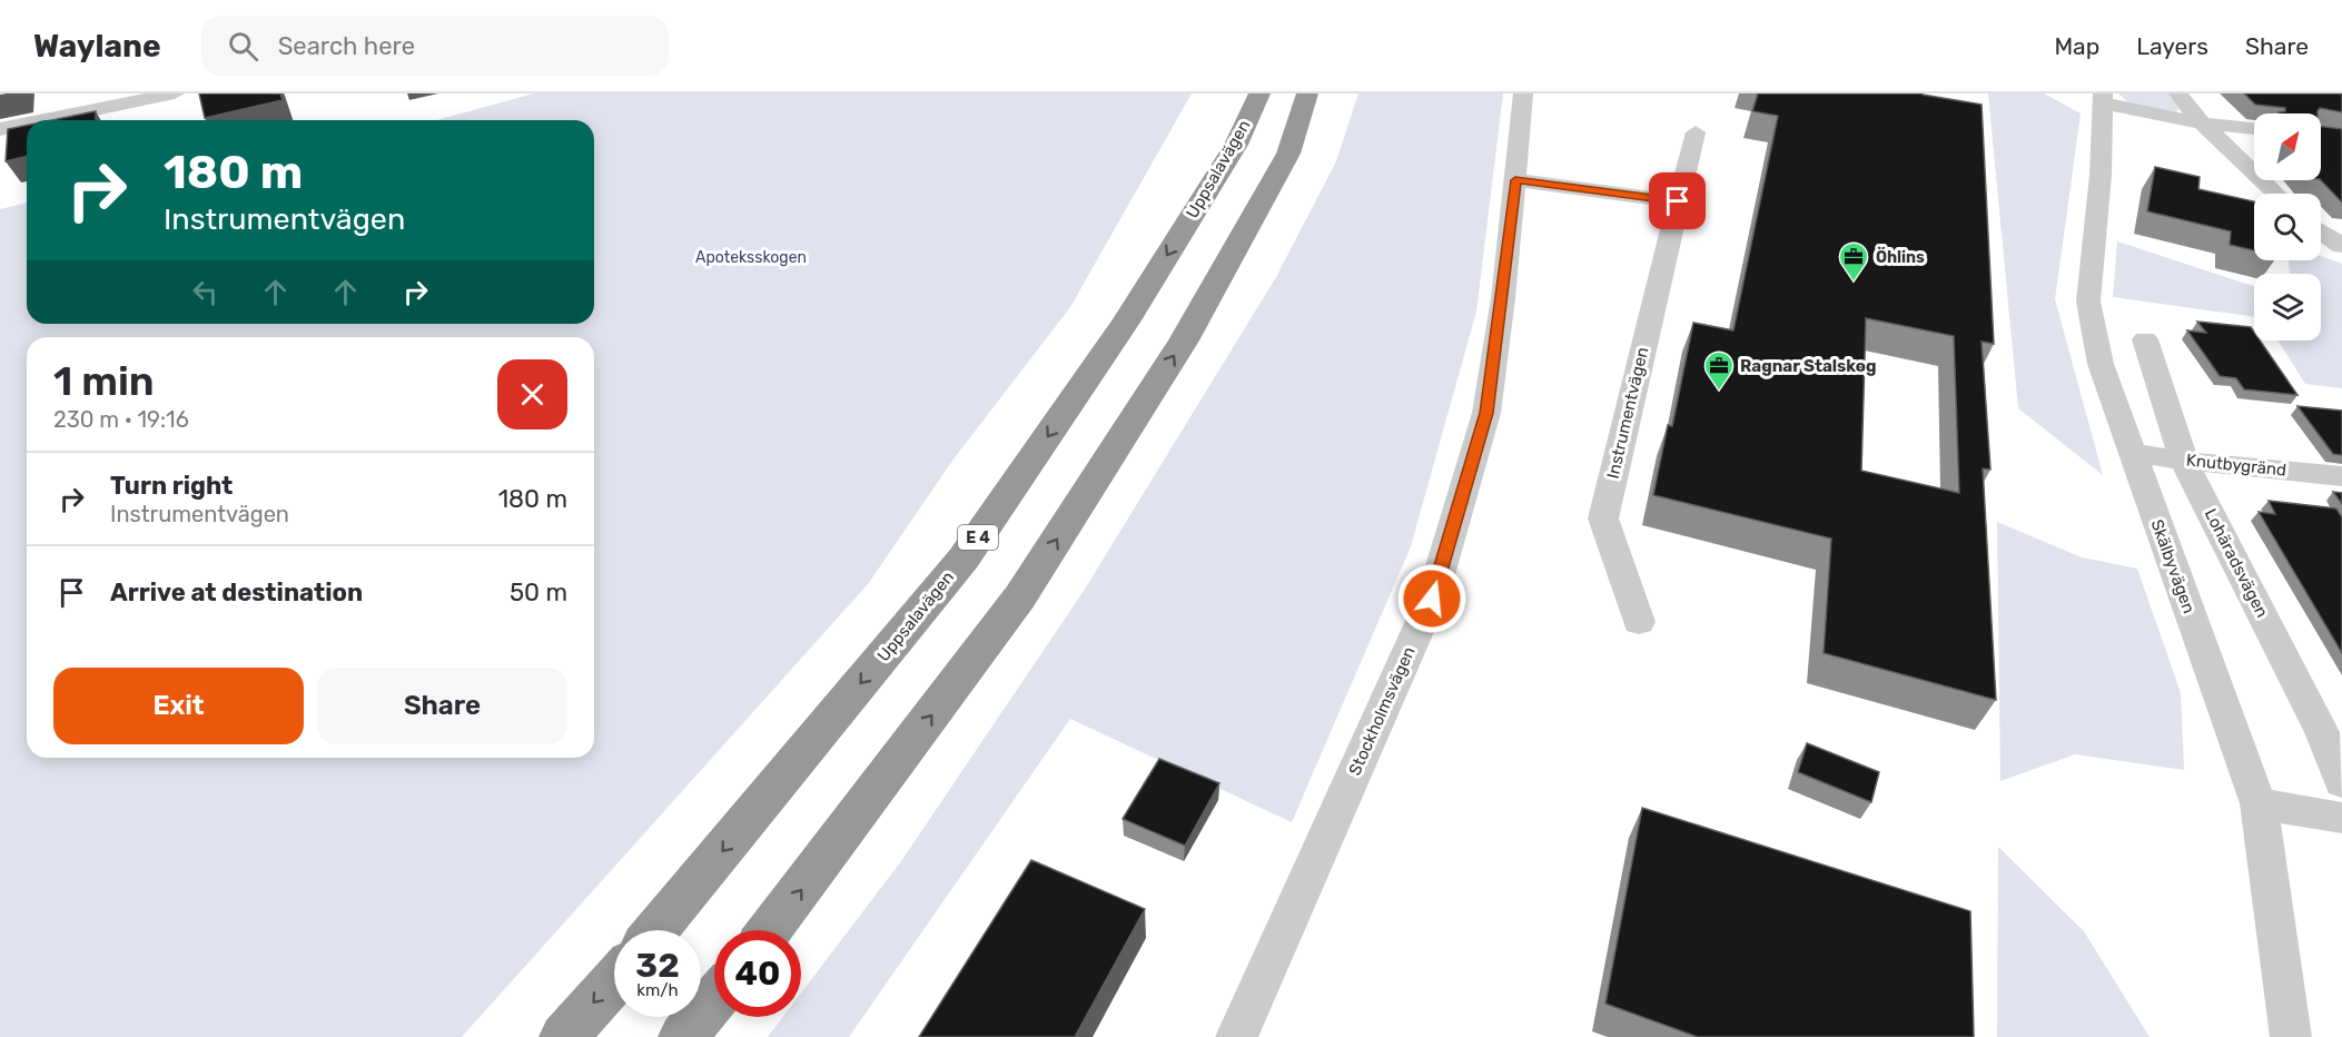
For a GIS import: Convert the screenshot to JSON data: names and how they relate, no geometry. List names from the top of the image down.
{
  "streets": {
    "highway": ["Uppsalavägen", "E 4"],
    "street": [
      "Instrumentvägen",
      "Knutbygränd",
      "Lohäradsvägen",
      "Skälbyvägen",
      "Stockholmsvägen"
    ]
  },
  "crossings": [
    ["Knutbygränd", "Lohäradsvägen"],
    ["Knutbygränd", "Skälbyvägen"]
  ],
  "parks": ["Apoteksskogen"],
  "places": {
    "office": ["Öhlins", "Ragnar Stalskog"]
  },
  "north": "top right",
  "page": {
    "header": "Waylane",
    "search": "Search here",
    "nav": ["Map", "Layers", "Share"],
    "turn": ["180 m", "Instrumentvägen"],
    "heading": ["1 min", "230 m · 19:16"],
    "list": [
      {
        "name": "Turn right",
        "note": "Instrumentvägen",
        "value": "180 m"
      },
      {
        "name": "Arrive at destination",
        "value": "50 m"
      }
    ],
    "buttons": ["Exit", "Share"],
    "speed": "32 km/h",
    "limit": "40"
  }
}
